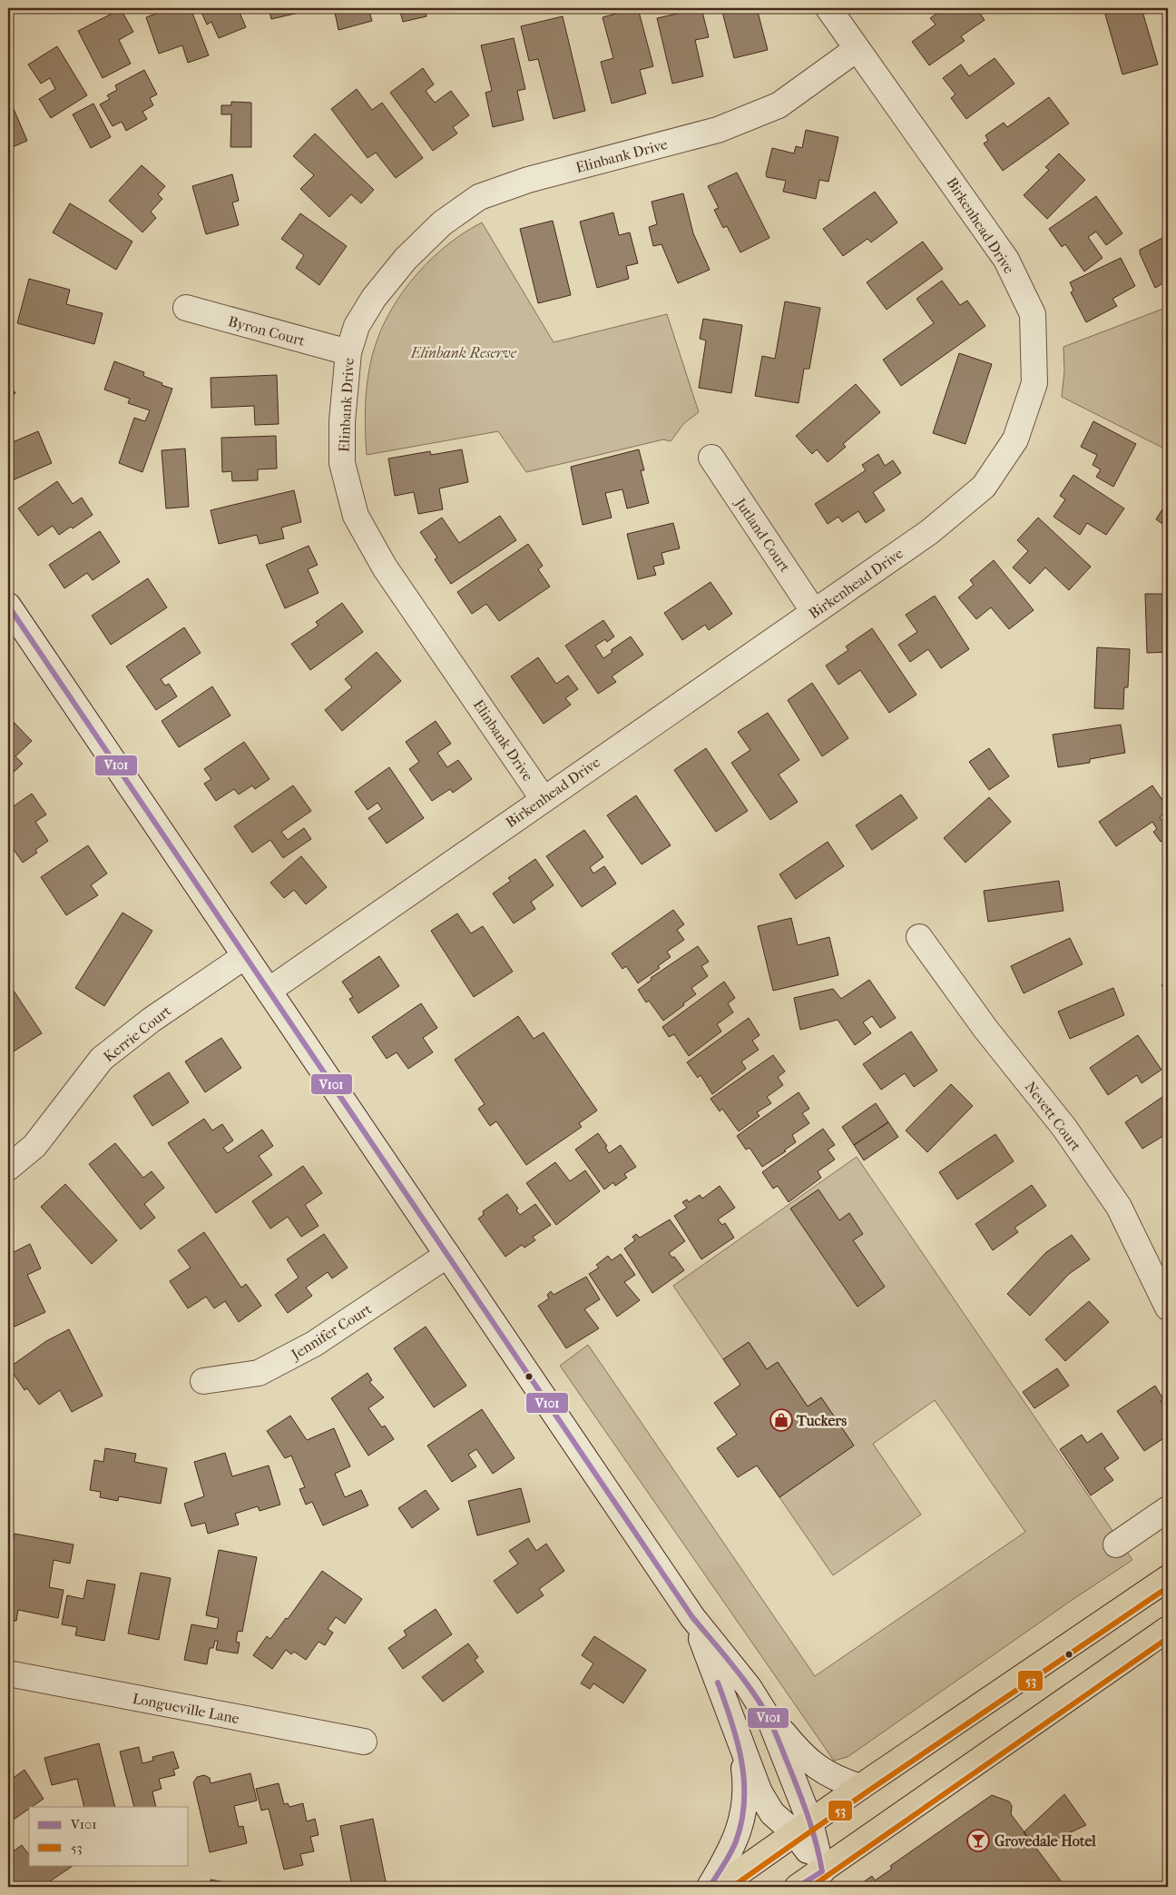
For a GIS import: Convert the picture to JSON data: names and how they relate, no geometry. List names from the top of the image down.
{
  "streets": {
    "street": [
      "Elinbank Drive",
      "Birkenhead Drive",
      "Byron Court",
      "Jutland Court",
      "Kerrie Court",
      "Nevett Court",
      "Jennifer Court",
      "Longueville Lane"
    ]
  },
  "crossings": [
    ["Elinbank Drive", "Birkenhead Drive"],
    ["Elinbank Drive", "Byron Court"],
    ["Birkenhead Drive", "Jutland Court"]
  ],
  "parks": ["Elinbank Reserve"],
  "places": {
    "shop": ["Tuckers"],
    "bar": ["Grovedale Hotel"]
  },
  "lines": ["transit line V101", "transit line 53"],
  "legend": ["V101", "53"]
}
